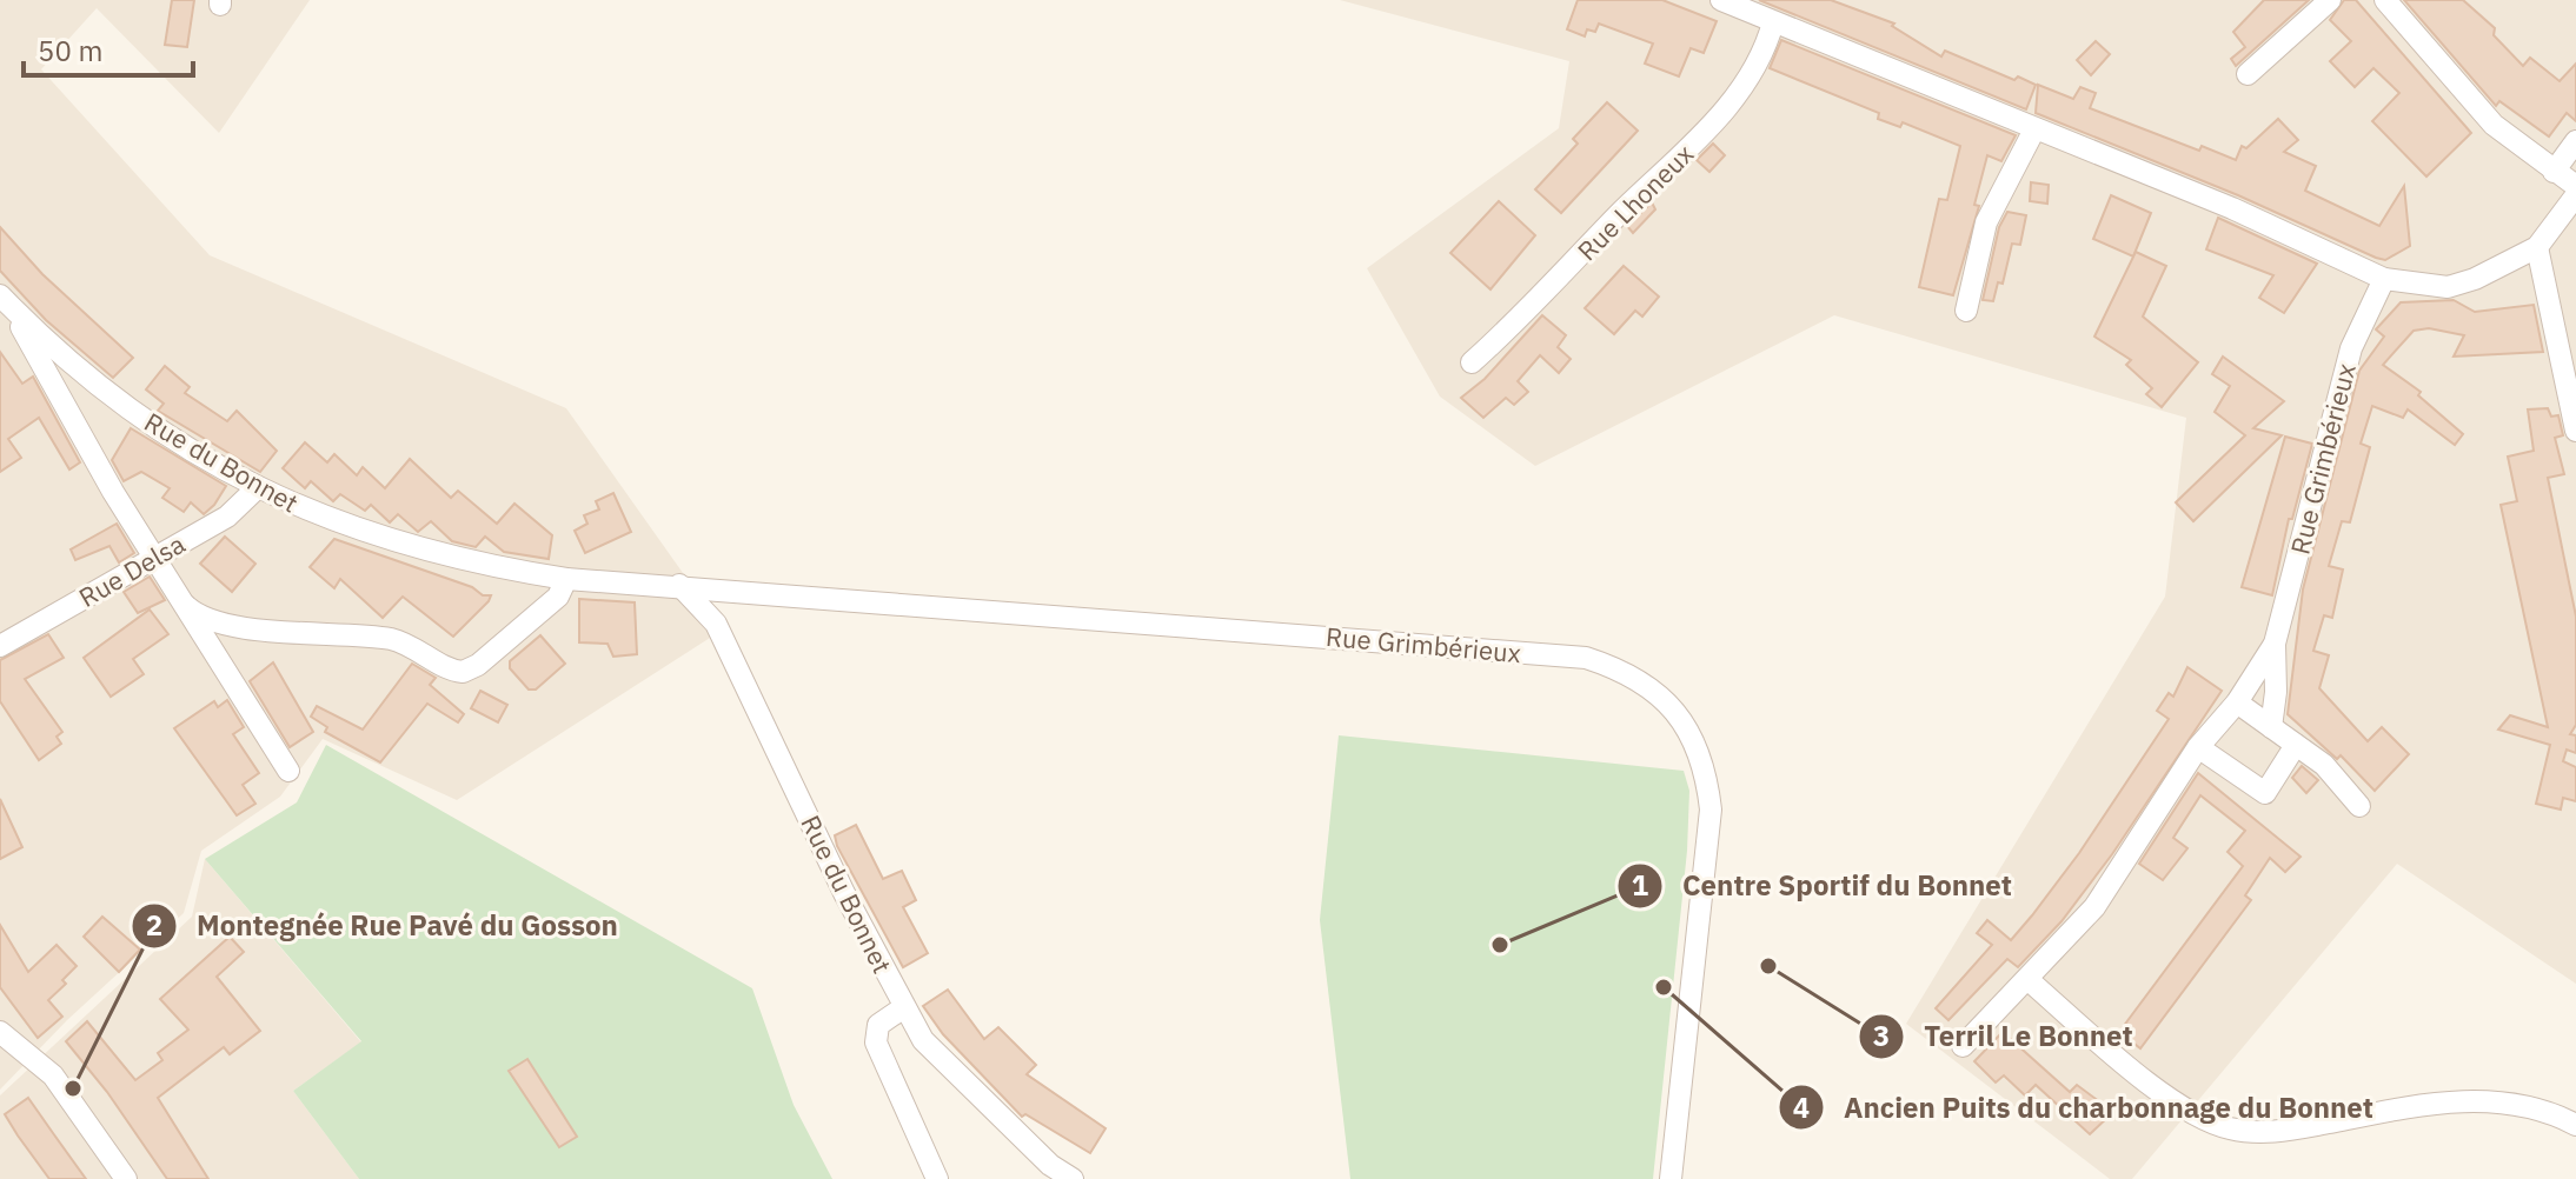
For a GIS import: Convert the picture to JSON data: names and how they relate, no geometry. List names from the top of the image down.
{
  "streets": {
    "street": [
      "Rue Lhoneux",
      "Rue Grimbérieux",
      "Rue du Bonnet",
      "Rue Delsa"
    ]
  },
  "crossings": [
    ["Rue Grimbérieux", "Rue du Bonnet"],
    ["Rue du Bonnet", "Rue Delsa"]
  ],
  "places": [
    "Centre Sportif du Bonnet",
    "Terril Le Bonnet",
    "Ancien Puits du charbonnage du Bonnet",
    "Montegnée Rue Pavé du Gosson"
  ],
  "scale_bar": "50 m"
}
